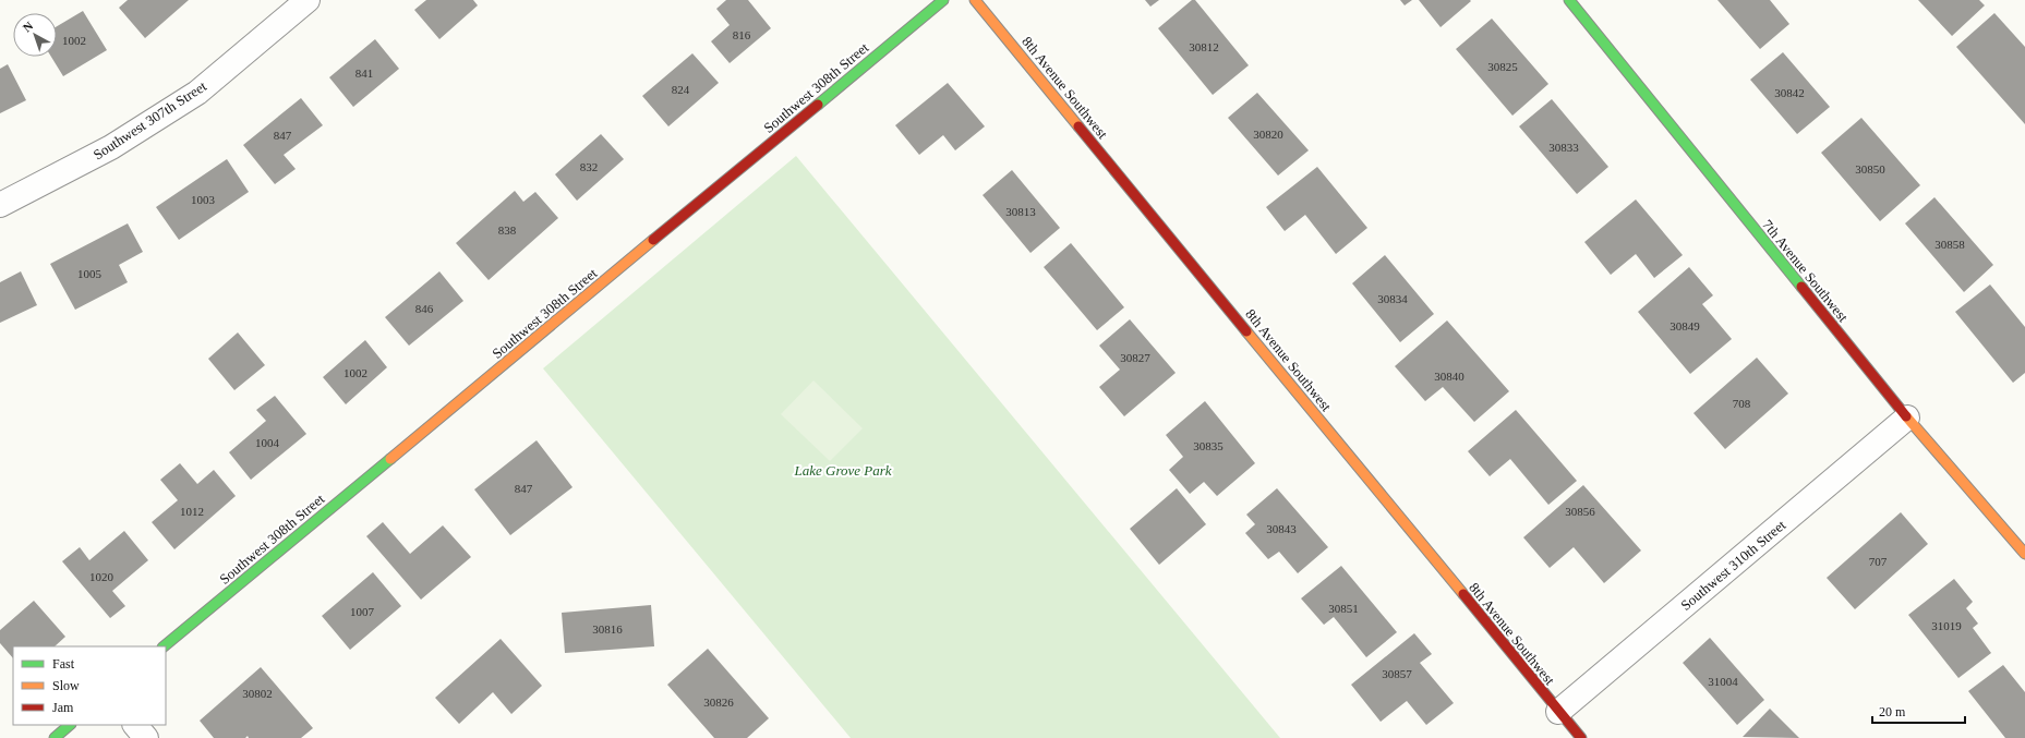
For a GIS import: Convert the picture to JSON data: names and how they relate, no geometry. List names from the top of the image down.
{
  "streets": {
    "street": [
      "Southwest 308th Street",
      "8th Avenue Southwest",
      "Southwest 307th Street",
      "7th Avenue Southwest",
      "Southwest 310th Street"
    ]
  },
  "crossings": [
    ["8th Avenue Southwest", "Southwest 310th Street"],
    ["7th Avenue Southwest", "Southwest 310th Street"]
  ],
  "parks": ["Lake Grove Park"],
  "house_numbers": [
    "816",
    "1002",
    "30812",
    "30825",
    "841",
    "824",
    "30842",
    "30820",
    "847",
    "30833",
    "832",
    "30850",
    "1003",
    "30813",
    "838",
    "30858",
    "1005",
    "30834",
    "846",
    "30849",
    "30827",
    "1002",
    "30840",
    "708",
    "1004",
    "30835",
    "847",
    "1012",
    "30856",
    "30843",
    "707",
    "1020",
    "30851",
    "1007",
    "31019",
    "30816",
    "30857",
    "31004",
    "30802",
    "30826"
  ],
  "legend": ["Fast", "Slow", "Jam"],
  "scale_bar": "20 m",
  "north": "top left"
}
